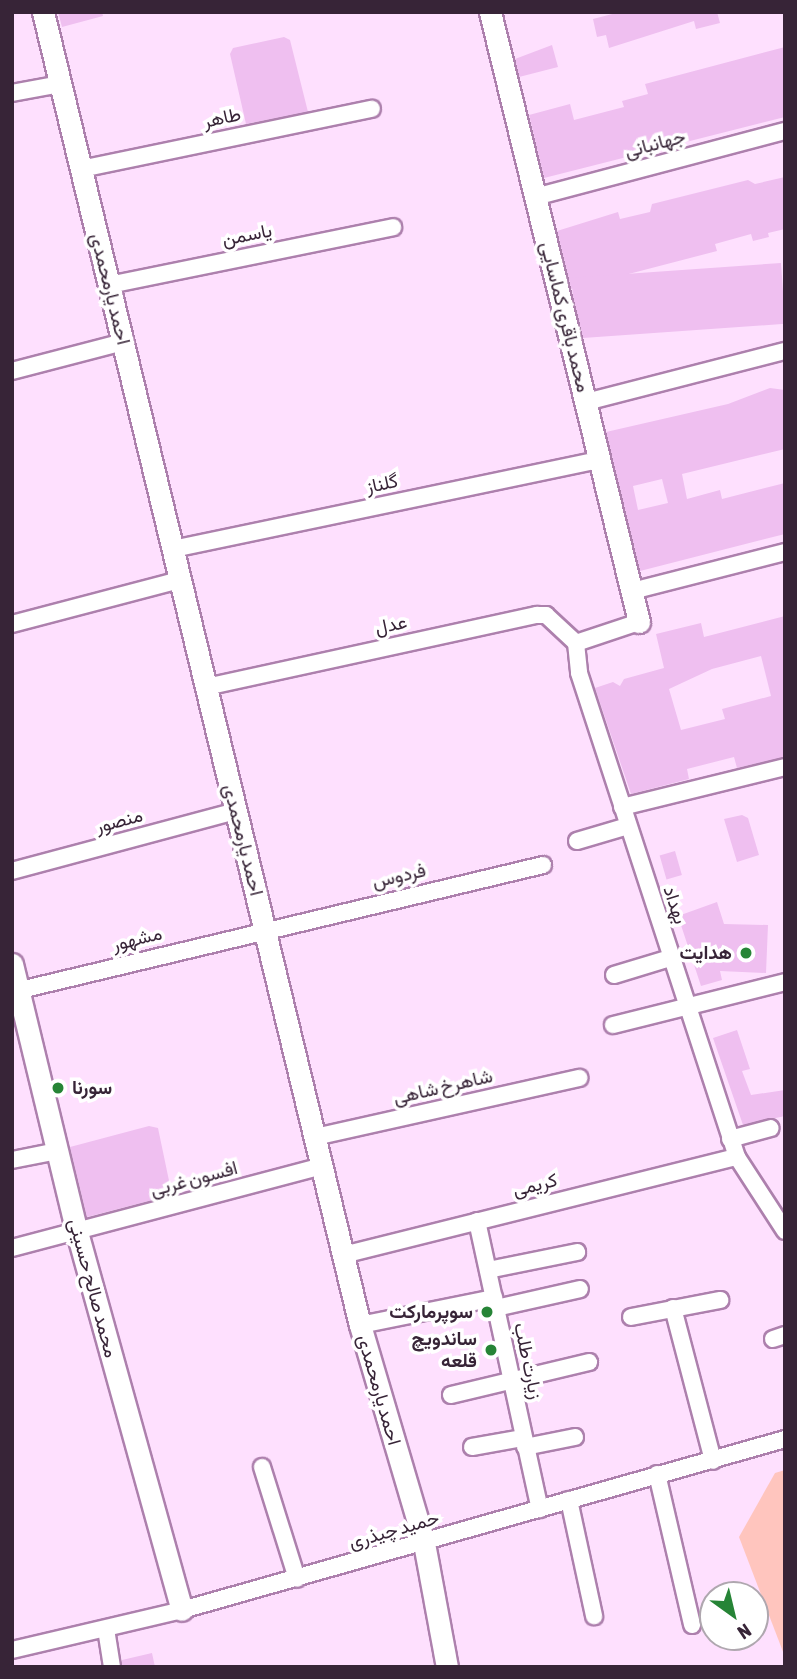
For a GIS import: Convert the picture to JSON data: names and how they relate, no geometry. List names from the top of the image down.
{
  "streets": {
    "street": [
      "طاهر",
      "جهانبانی",
      "یاسمن",
      "احمد یارمحمدی",
      "محمد باقری کماسایی",
      "گلناز",
      "عدل",
      "منصور",
      "فردوس",
      "بهداد",
      "مشهور",
      "شاهرخ شاهی",
      "افسون غربی",
      "کریمی",
      "محمد صالح حسینی",
      "زیارت طلب",
      "حمید چیذری"
    ]
  },
  "crossings": [
    ["طاهر", "احمد یارمحمدی"],
    ["جهانبانی", "محمد باقری کماسایی"],
    ["یاسمن", "احمد یارمحمدی"],
    ["احمد یارمحمدی", "گلناز"],
    ["احمد یارمحمدی", "عدل"],
    ["احمد یارمحمدی", "منصور"],
    ["احمد یارمحمدی", "فردوس"],
    ["احمد یارمحمدی", "مشهور"],
    ["احمد یارمحمدی", "شاهرخ شاهی"],
    ["احمد یارمحمدی", "افسون غربی"],
    ["احمد یارمحمدی", "کریمی"],
    ["احمد یارمحمدی", "حمید چیذری"],
    ["محمد باقری کماسایی", "گلناز"],
    ["عدل", "بهداد"],
    ["فردوس", "مشهور"],
    ["بهداد", "کریمی"],
    ["مشهور", "محمد صالح حسینی"],
    ["افسون غربی", "محمد صالح حسینی"],
    ["کریمی", "زیارت طلب"],
    ["محمد صالح حسینی", "حمید چیذری"],
    ["زیارت طلب", "حمید چیذری"]
  ],
  "places": [
    "هدایت",
    "سورنا",
    "سوپرمارکت",
    "ساندویچ قلعه"
  ],
  "north": "bottom right"
}
